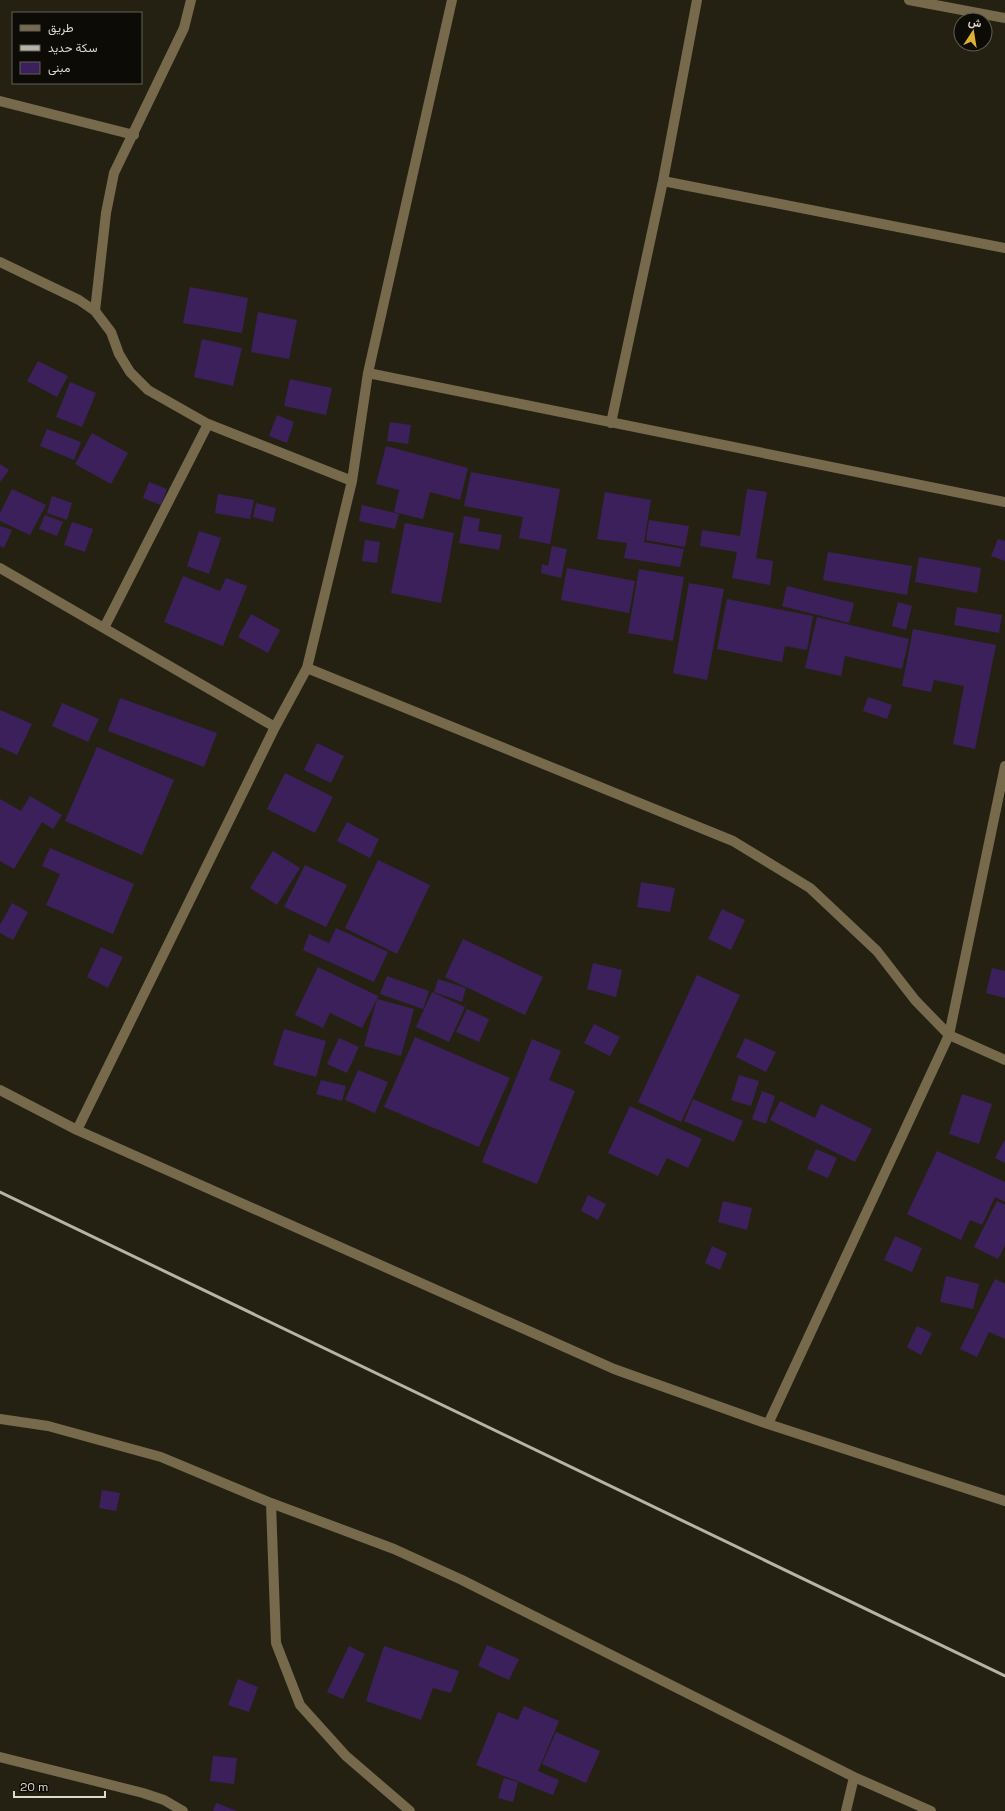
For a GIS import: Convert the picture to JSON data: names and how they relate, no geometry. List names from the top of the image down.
{
  "legend": ["طريق", "سكة حديد", "مبنى"],
  "scale_bar": "20 m",
  "north": "top"
}
